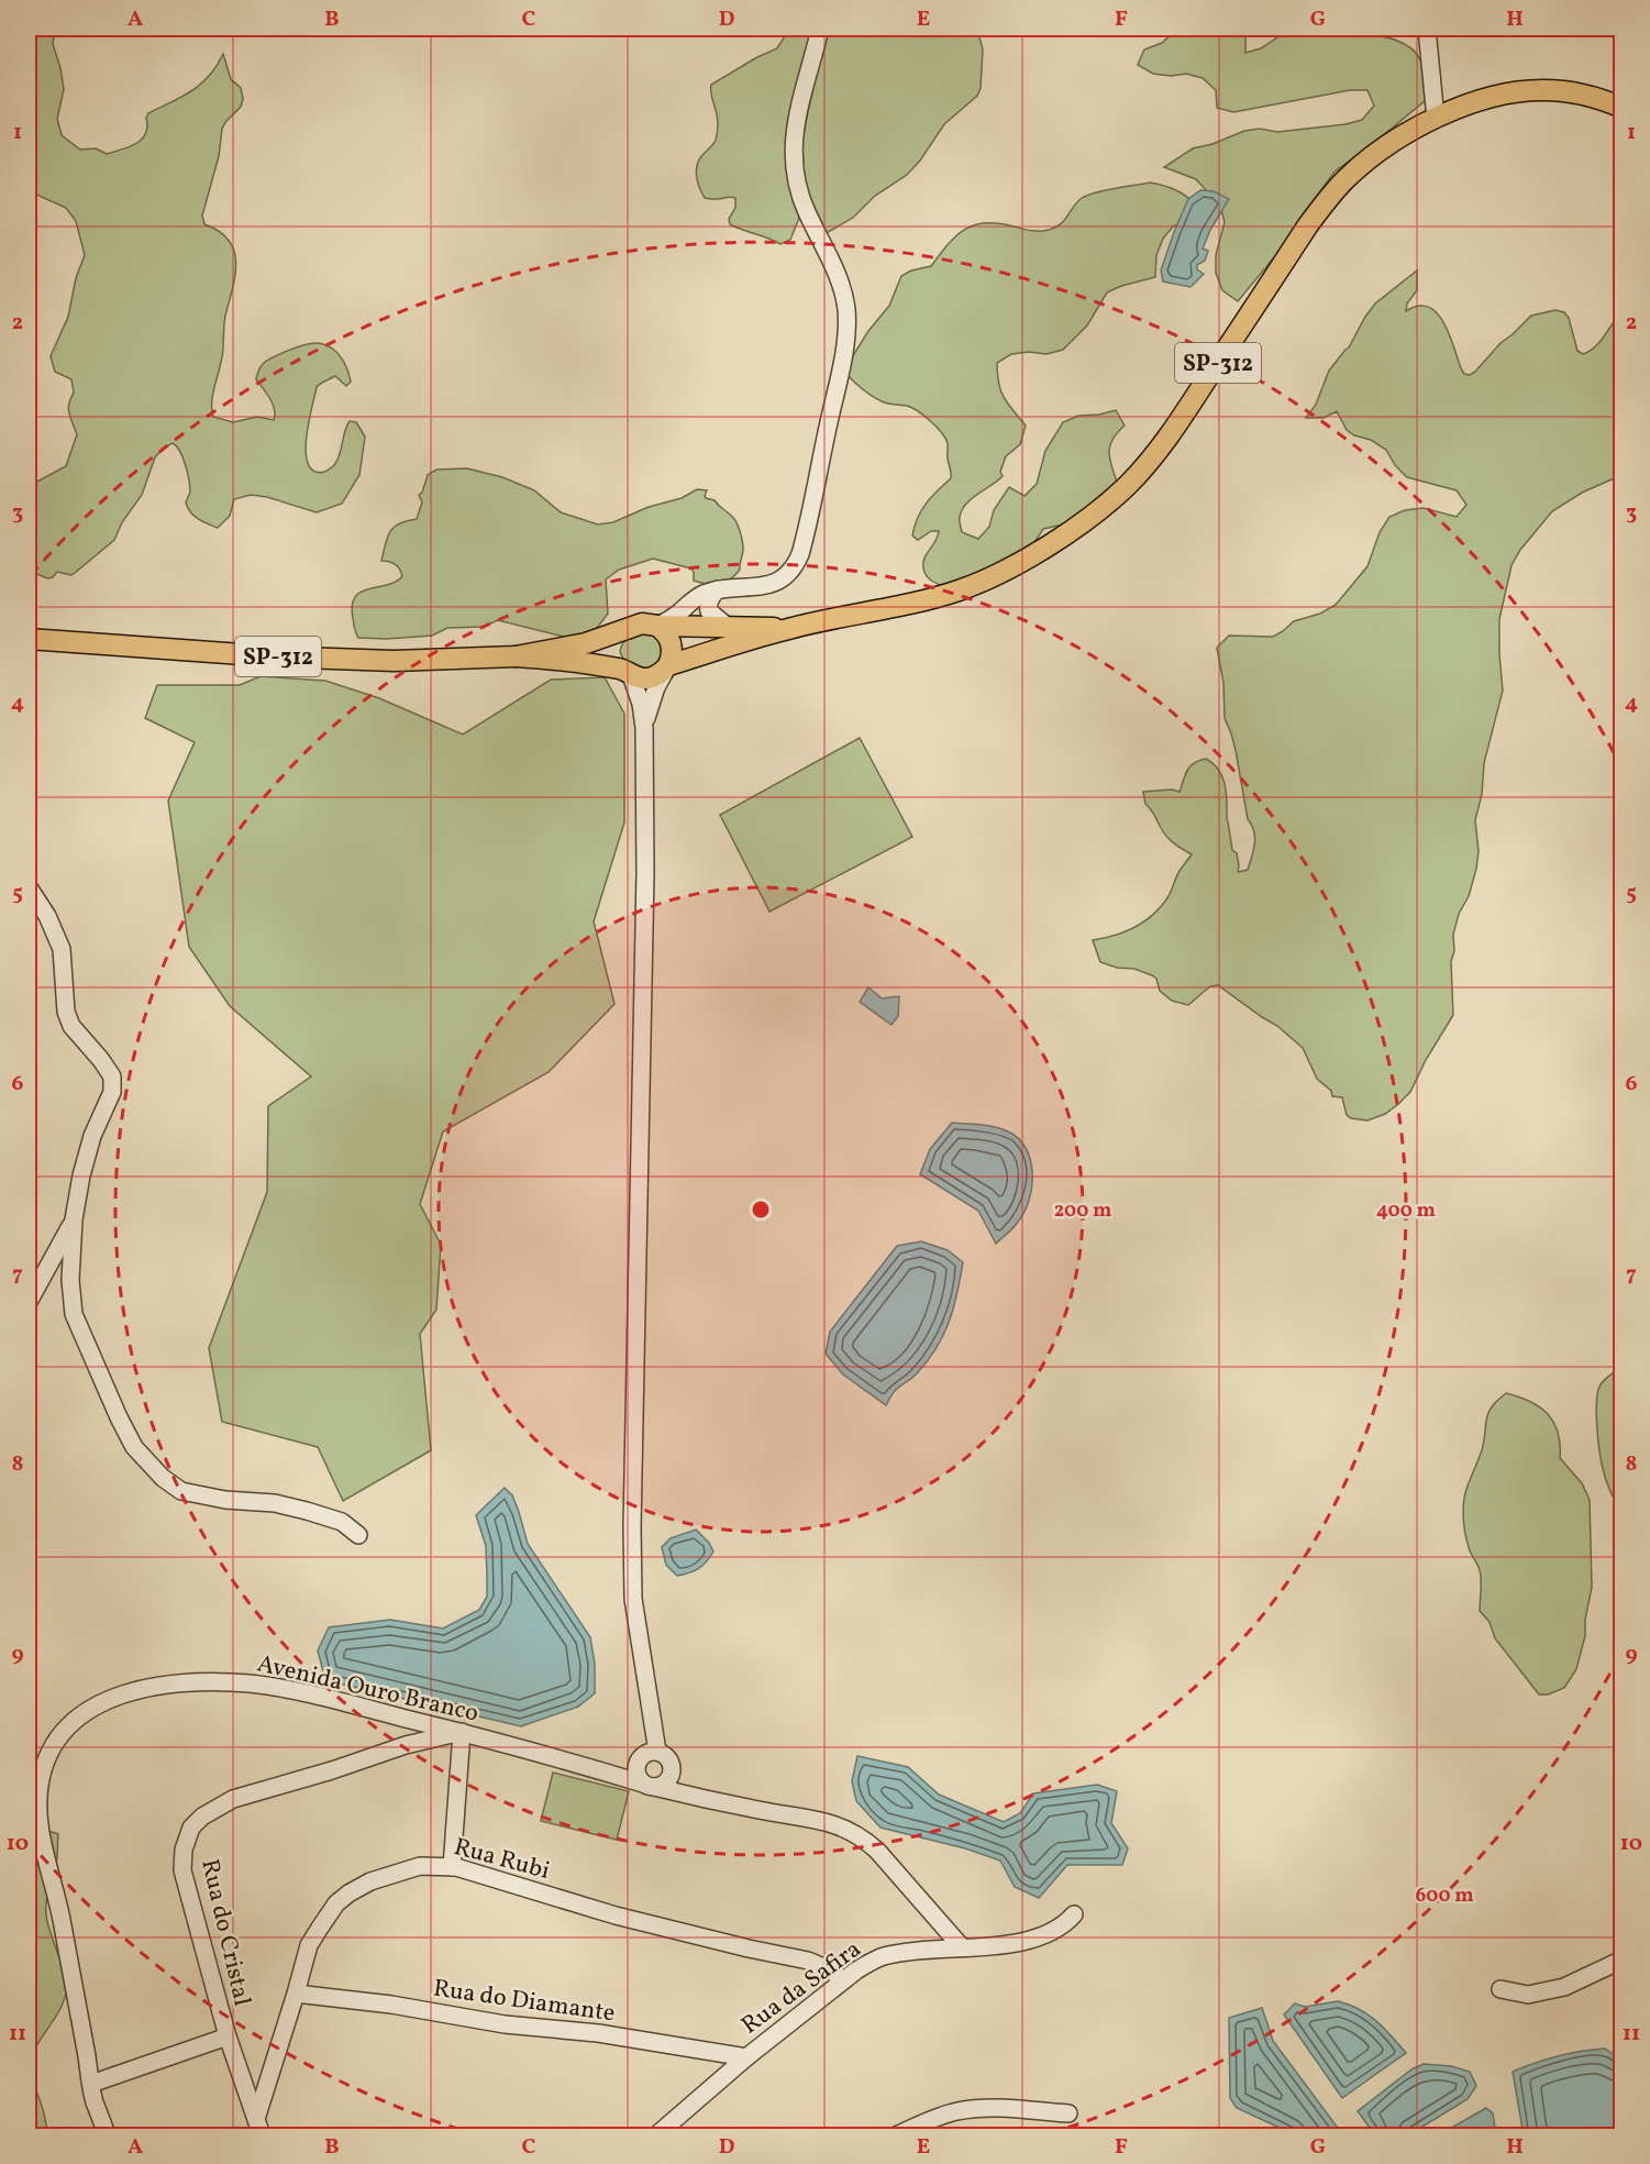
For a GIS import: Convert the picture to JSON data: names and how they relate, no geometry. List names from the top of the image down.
{
  "streets": {
    "main road": ["SP-312"],
    "street": [
      "Avenida Ouro Branco",
      "Rua Rubi",
      "Rua do Cristal",
      "Rua da Safira",
      "Rua do Diamante"
    ]
  },
  "crossings": [
    ["Avenida Ouro Branco", "Rua do Cristal"],
    ["Avenida Ouro Branco", "Rua da Safira"],
    ["Rua Rubi", "Rua do Cristal"],
    ["Rua Rubi", "Rua da Safira"],
    ["Rua Rubi", "Rua do Diamante"],
    ["Rua da Safira", "Rua do Diamante"]
  ],
  "grid": {
    "columns": [
      "A",
      "B",
      "C",
      "D",
      "E",
      "F",
      "G",
      "H"
    ],
    "rows": [
      "1",
      "2",
      "3",
      "4",
      "5",
      "6",
      "7",
      "8",
      "9",
      "10",
      "11"
    ]
  },
  "rings": ["200 m", "400 m", "600 m"]
}
